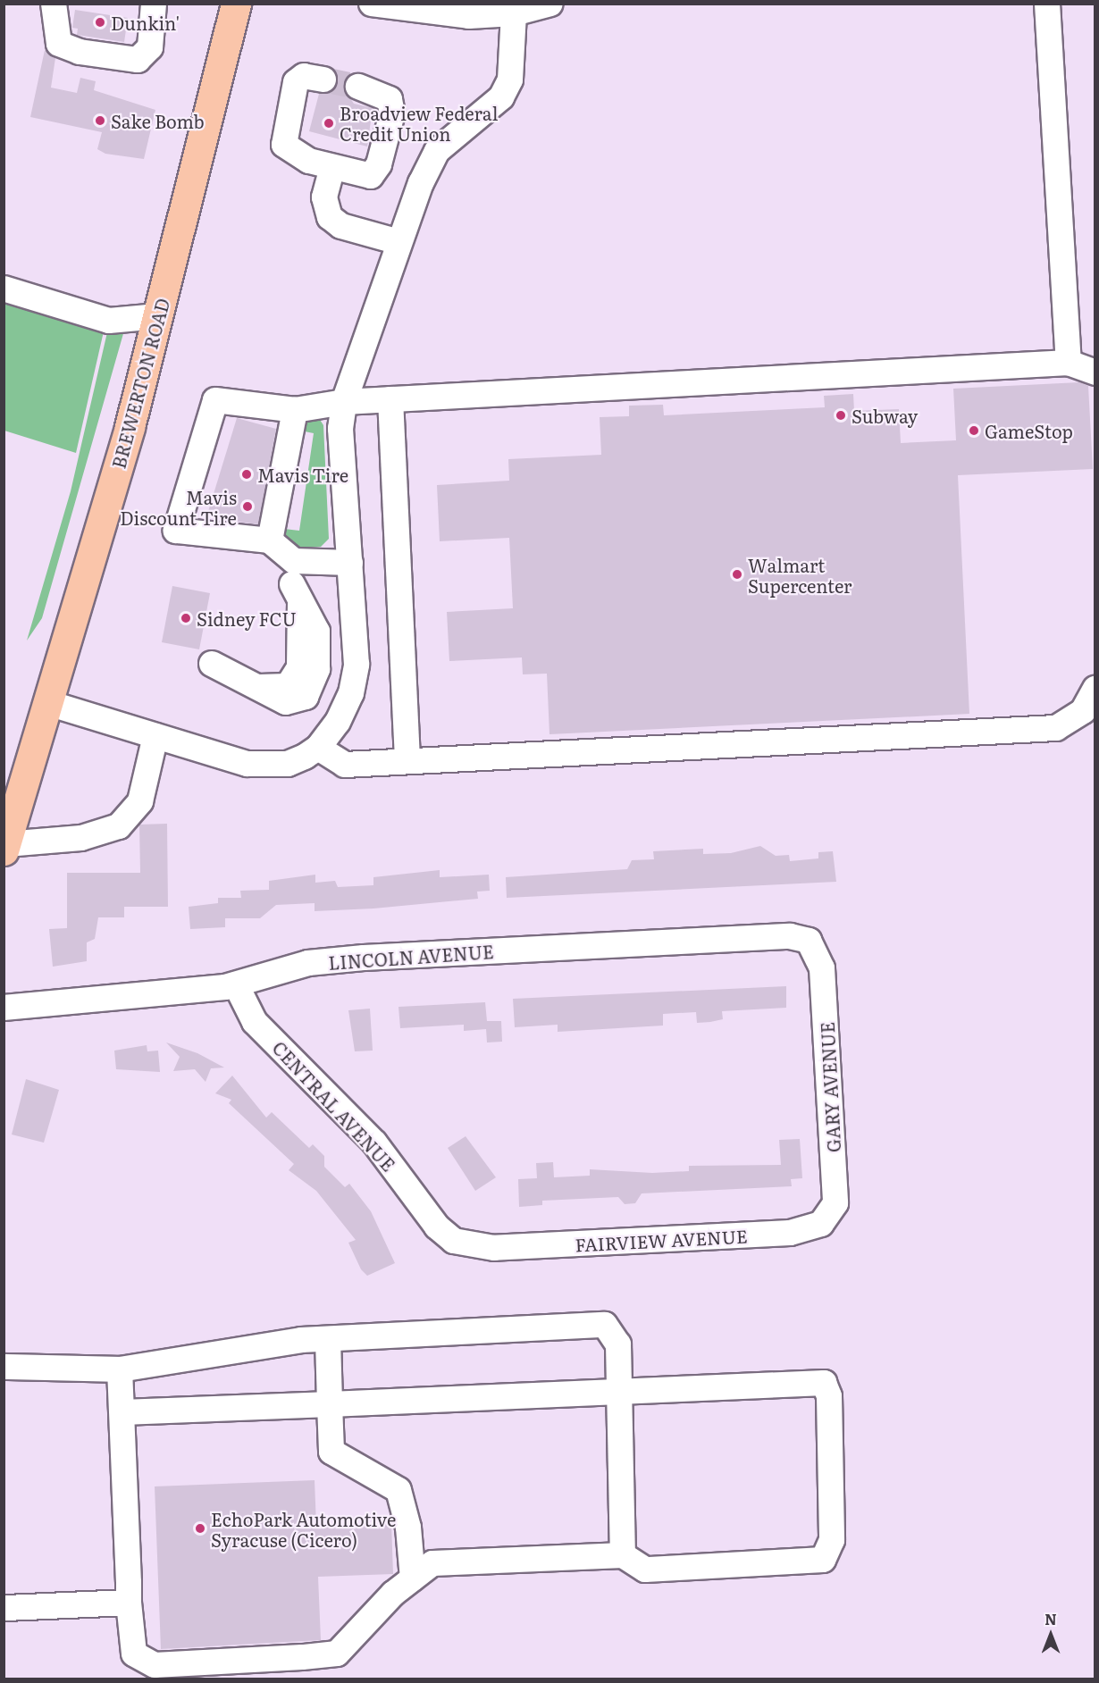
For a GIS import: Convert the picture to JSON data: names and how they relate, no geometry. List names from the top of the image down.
{
  "streets": {
    "main road": ["BREWERTON ROAD"],
    "street": [
      "LINCOLN AVENUE",
      "GARY AVENUE",
      "CENTRAL AVENUE",
      "FAIRVIEW AVENUE"
    ]
  },
  "crossings": [
    ["LINCOLN AVENUE", "GARY AVENUE"],
    ["LINCOLN AVENUE", "CENTRAL AVENUE"],
    ["GARY AVENUE", "FAIRVIEW AVENUE"],
    ["CENTRAL AVENUE", "FAIRVIEW AVENUE"]
  ],
  "places": [
    "Dunkin'",
    "Sake Bomb",
    "Broadview Federal Credit Union",
    "Subway",
    "GameStop",
    "Mavis Tire",
    "Mavis Discount Tire",
    "Walmart Supercenter",
    "Sidney FCU",
    "EchoPark Automotive Syracuse (Cicero)"
  ],
  "north": "top"
}
